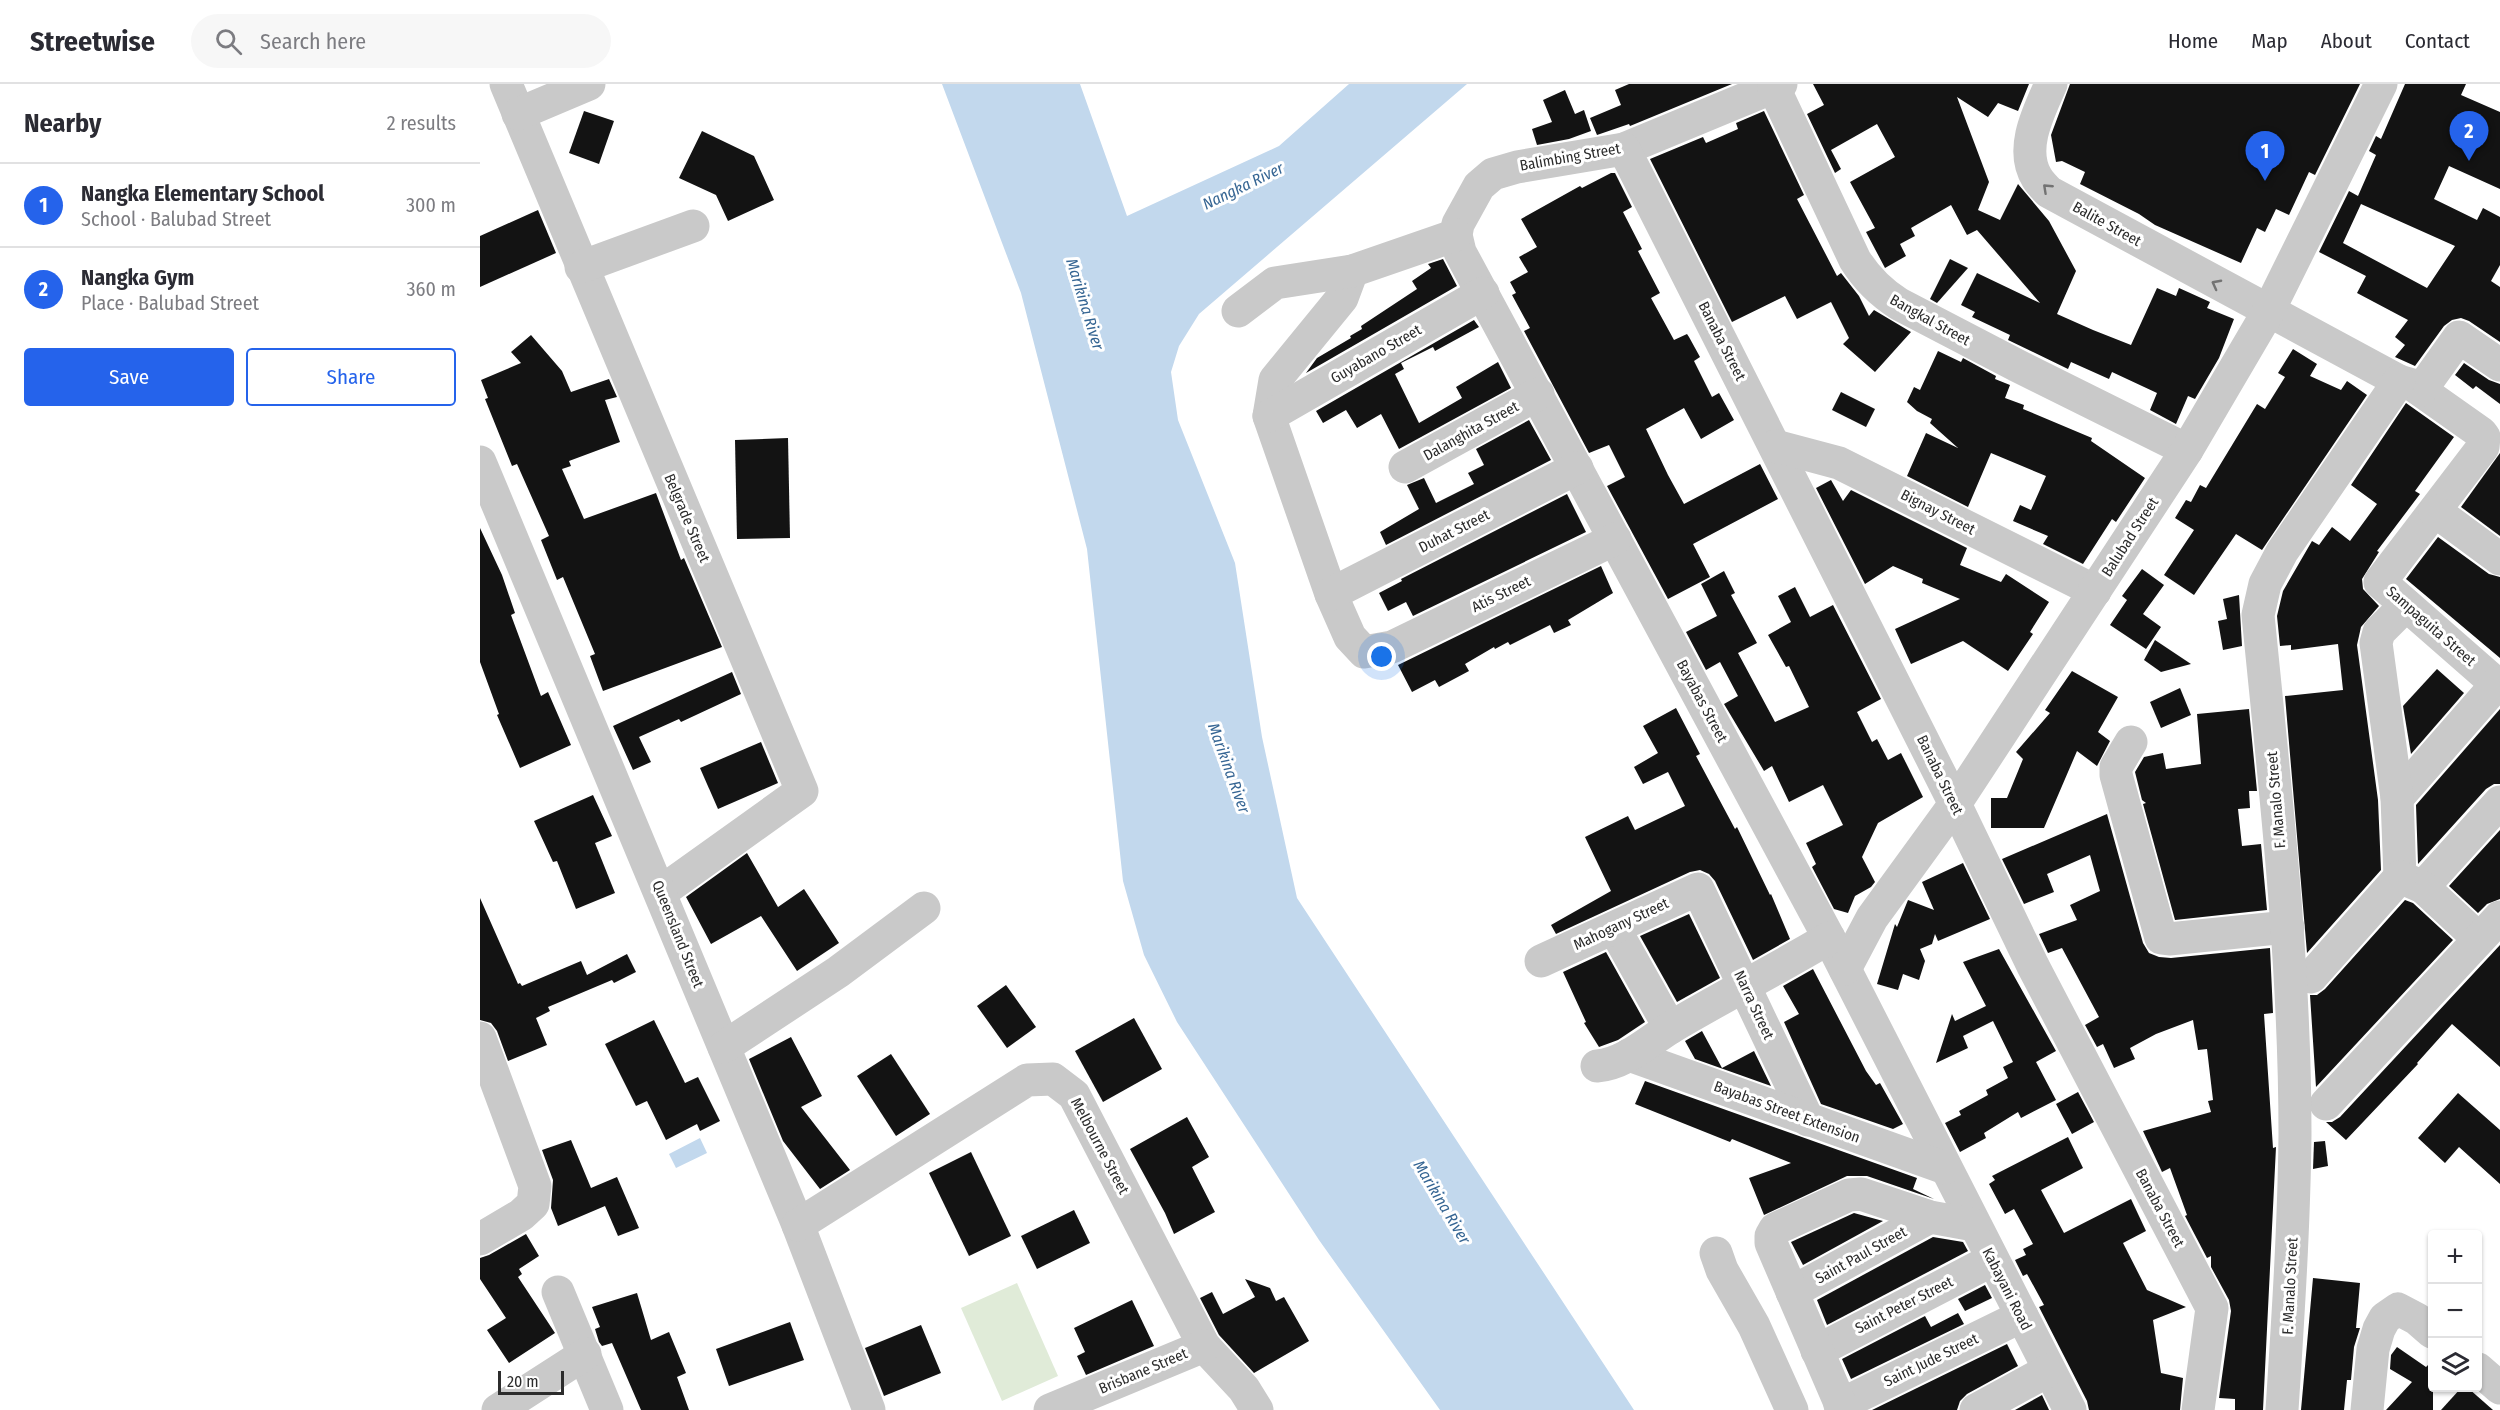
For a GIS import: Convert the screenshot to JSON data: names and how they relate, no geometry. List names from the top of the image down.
{
  "streets": {
    "street": [
      "Balimbing Street",
      "Balite Street",
      "Bangkal Street",
      "Banaba Street",
      "Guyabano Street",
      "Dalanghita Street",
      "Bignay Street",
      "Belgrade Street",
      "Duhat Street",
      "Balubad Street",
      "Atis Street",
      "Sampaguita Street",
      "Bayabas Street",
      "F. Manalo Street",
      "Mahogany Street",
      "Queensland Street",
      "Narra Street",
      "Bayabas Street Extension",
      "Melbourne Street",
      "Saint Paul Street",
      "Kabayani Road",
      "Saint Peter Street",
      "Saint Jude Street",
      "Brisbane Street"
    ]
  },
  "crossings": [
    ["Balimbing Street", "Bangkal Street"],
    ["Balimbing Street", "Banaba Street"],
    ["Balimbing Street", "Bayabas Street"],
    ["Balite Street", "Balubad Street"],
    ["Bangkal Street", "Balubad Street"],
    ["Banaba Street", "Bignay Street"],
    ["Banaba Street", "Balubad Street"],
    ["Guyabano Street", "Bayabas Street"],
    ["Dalanghita Street", "Bayabas Street"],
    ["Bignay Street", "Balubad Street"],
    ["Belgrade Street", "Queensland Street"],
    ["Duhat Street", "Atis Street"],
    ["Duhat Street", "Bayabas Street"],
    ["Balubad Street", "Bayabas Street"],
    ["Atis Street", "Bayabas Street"],
    ["Bayabas Street", "Bayabas Street Extension"],
    ["Bayabas Street", "Kabayani Road"],
    ["Mahogany Street", "Narra Street"],
    ["Queensland Street", "Melbourne Street"],
    ["Narra Street", "Bayabas Street Extension"],
    ["Bayabas Street Extension", "Kabayani Road"],
    ["Melbourne Street", "Brisbane Street"],
    ["Kabayani Road", "Saint Peter Street"],
    ["Kabayani Road", "Saint Jude Street"]
  ],
  "one_way": ["Balite Street"],
  "water": ["Nangka River", "Marikina River"],
  "scale_bar": "20 m",
  "page": {
    "header": "Streetwise",
    "search": "Search here",
    "nav": [
      "Home",
      "Map",
      "About",
      "Contact"
    ],
    "heading": ["Nearby", "2 results"],
    "pins": ["2", "1"],
    "list": [
      {
        "mark": "1",
        "name": "Nangka Elementary School",
        "note": "School · Balubad Street",
        "value": "300 m"
      },
      {
        "mark": "2",
        "name": "Nangka Gym",
        "note": "Place · Balubad Street",
        "value": "360 m"
      }
    ],
    "buttons": ["Save", "Share"],
    "map_buttons": ["+", "−"],
    "scale": "20 m"
  }
}
